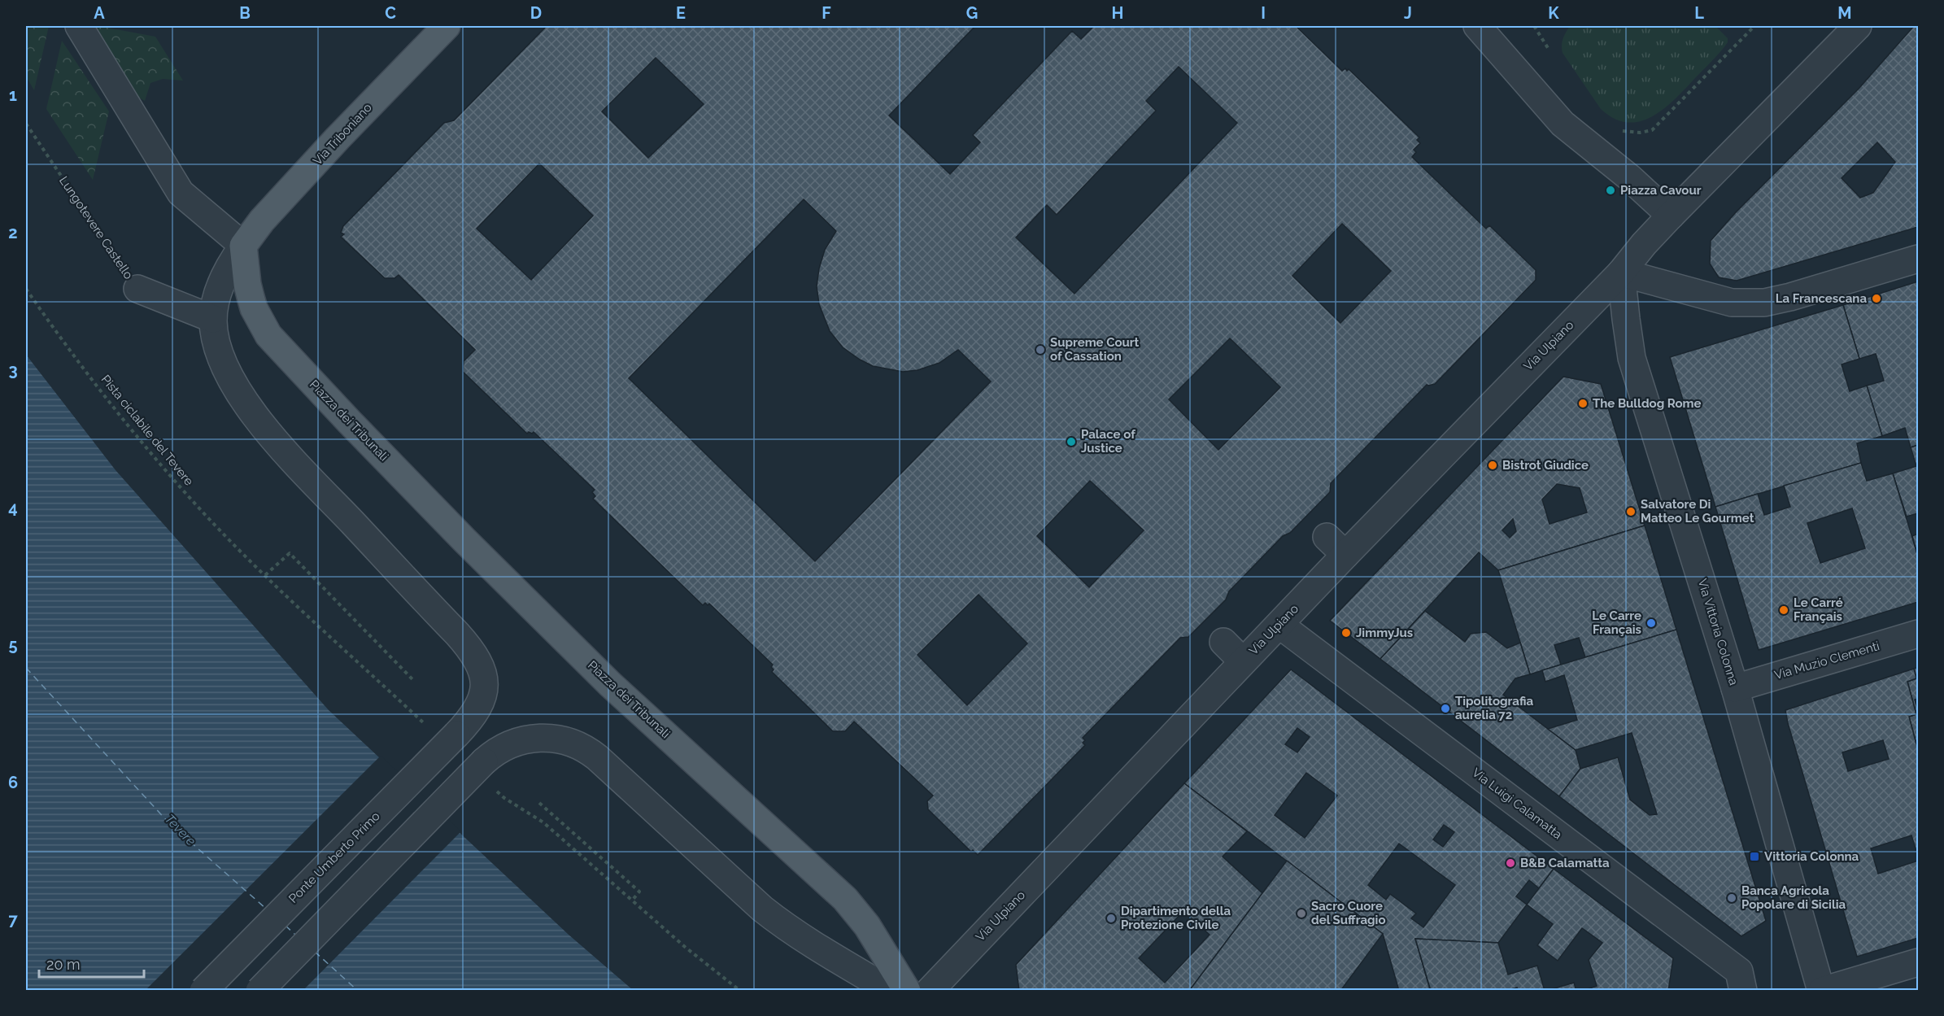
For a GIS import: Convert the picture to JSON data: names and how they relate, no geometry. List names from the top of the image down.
{
  "streets": {
    "main road": ["Via Triboniano", "Piazza dei Tribunali"],
    "street": [
      "Lungotevere Castello",
      "Via Ulpiano",
      "Via Vittoria Colonna",
      "Via Muzio Clementi",
      "Via Luigi Calamatta",
      "Ponte Umberto Primo"
    ],
    "path": ["Pista ciclabile del Tevere"]
  },
  "crossings": [
    ["Via Triboniano", "Piazza dei Tribunali"],
    ["Lungotevere Castello", "Ponte Umberto Primo"],
    ["Via Ulpiano", "Via Vittoria Colonna"],
    ["Via Ulpiano", "Via Luigi Calamatta"],
    ["Via Vittoria Colonna", "Via Muzio Clementi"]
  ],
  "water": ["Tevere"],
  "places": {
    "other": [
      "Piazza Cavour",
      "La Francescana",
      "Supreme Court of Cassation",
      "The Bulldog Rome",
      "Palace of Justice",
      "Bistrot Giudice",
      "Salvatore Di Matteo Le Gourmet",
      "Le Carré Français",
      "Le Carre Français",
      "JimmyJus",
      "Tipolitografia aurelia 72",
      "B&B Calamatta",
      "Banca Agricola Popolare di Sicilia",
      "Sacro Cuore del Suffragio",
      "Dipartimento della Protezione Civile"
    ],
    "transit": ["Vittoria Colonna"]
  },
  "scale_bar": "20 m",
  "grid": {
    "columns": [
      "A",
      "B",
      "C",
      "D",
      "E",
      "F",
      "G",
      "H",
      "I",
      "J",
      "K",
      "L",
      "M"
    ],
    "rows": [
      "1",
      "2",
      "3",
      "4",
      "5",
      "6",
      "7"
    ]
  }
}
